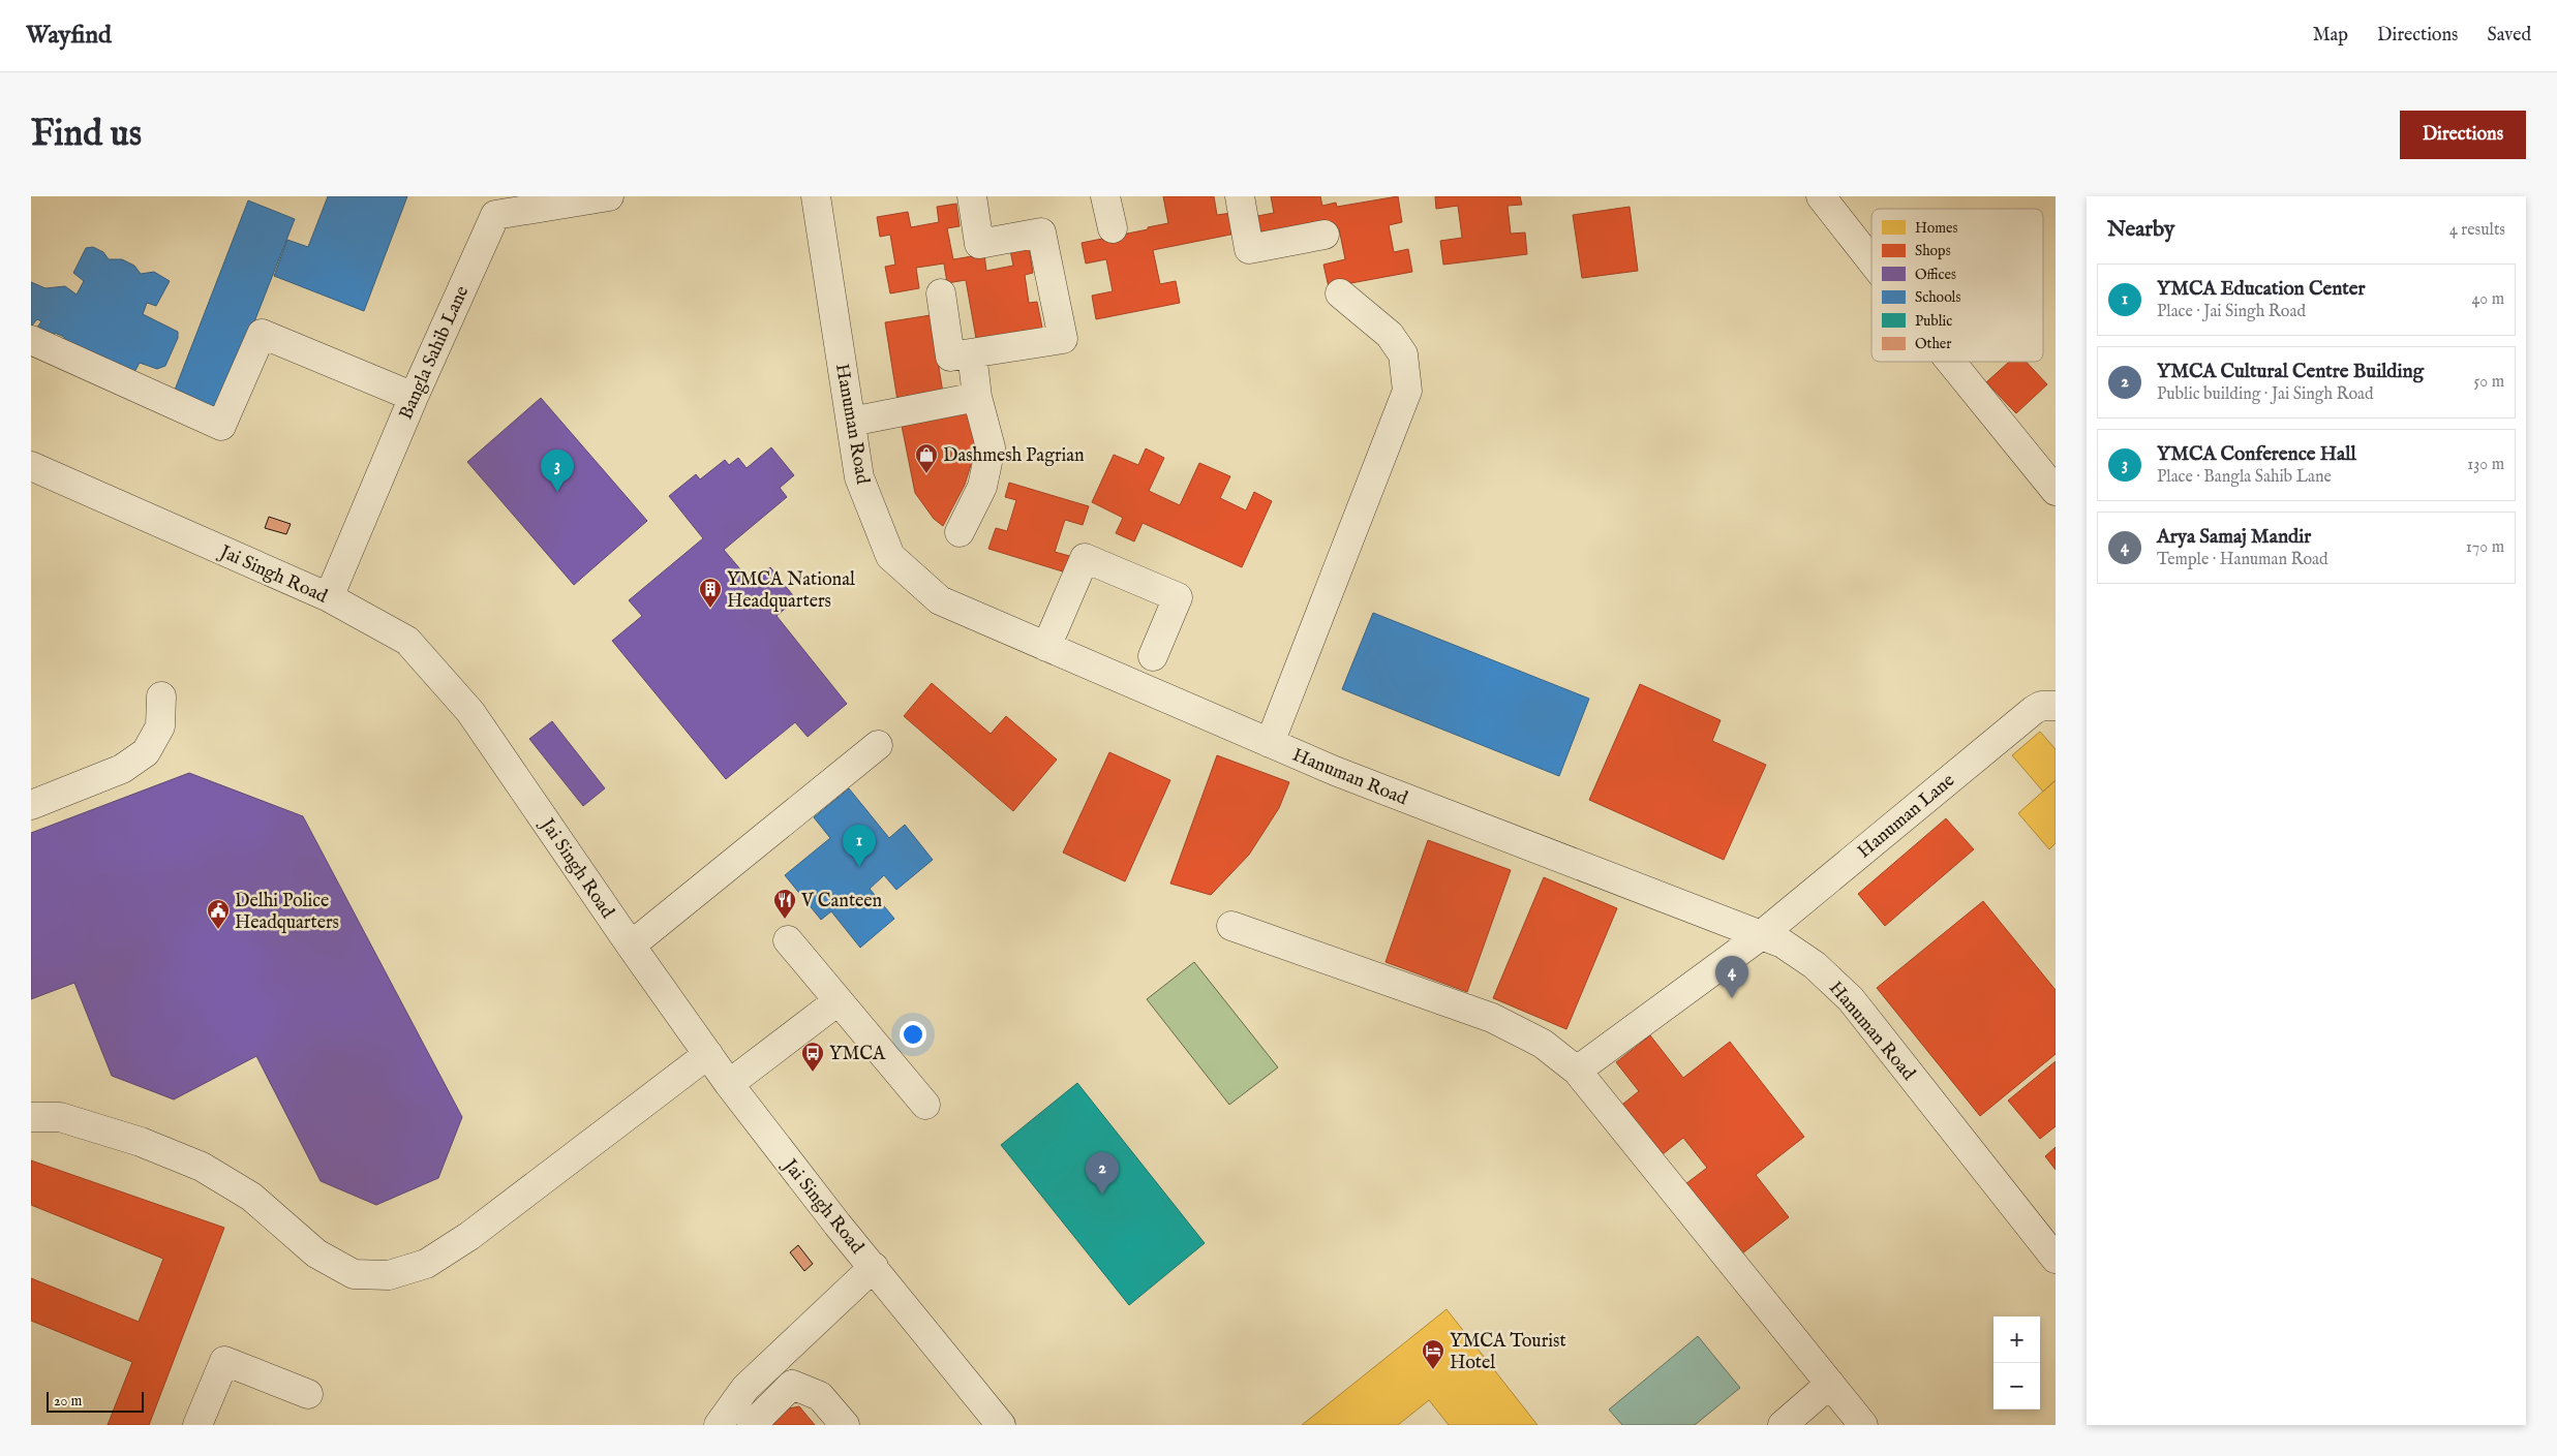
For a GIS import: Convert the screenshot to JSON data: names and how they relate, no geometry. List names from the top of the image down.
{
  "streets": {
    "street": [
      "Bangla Sahib Lane",
      "Hanuman Road",
      "Jai Singh Road",
      "Hanuman Lane"
    ]
  },
  "crossings": [
    ["Bangla Sahib Lane", "Jai Singh Road"],
    ["Hanuman Road", "Hanuman Lane"]
  ],
  "places": {
    "shop": ["Dashmesh Pagrian"],
    "building": ["YMCA National Headquarters"],
    "restaurant": ["V Canteen"],
    "public building": ["Delhi Police Headquarters"],
    "bus stop": ["YMCA"],
    "hotel": ["YMCA Tourist Hotel"]
  },
  "legend": [
    "Homes",
    "Shops",
    "Offices",
    "Schools",
    "Public",
    "Other"
  ],
  "scale_bar": "20 m",
  "page": {
    "header": "Wayfind",
    "nav": ["Map", "Directions", "Saved"],
    "buttons": "Directions",
    "title": "Find us",
    "heading": ["Nearby", "4 results"],
    "list": [
      {
        "mark": "1",
        "name": "YMCA Education Center",
        "note": "Place · Jai Singh Road",
        "value": "40 m"
      },
      {
        "mark": "2",
        "name": "YMCA Cultural Centre Building",
        "note": "Public building · Jai Singh Road",
        "value": "50 m"
      },
      {
        "mark": "3",
        "name": "YMCA Conference Hall",
        "note": "Place · Bangla Sahib Lane",
        "value": "130 m"
      },
      {
        "mark": "4",
        "name": "Arya Samaj Mandir",
        "note": "Temple · Hanuman Road",
        "value": "170 m"
      }
    ],
    "pins": [
      "3",
      "1",
      "4",
      "2"
    ],
    "map_buttons": ["+", "−"],
    "scale": "20 m"
  }
}
